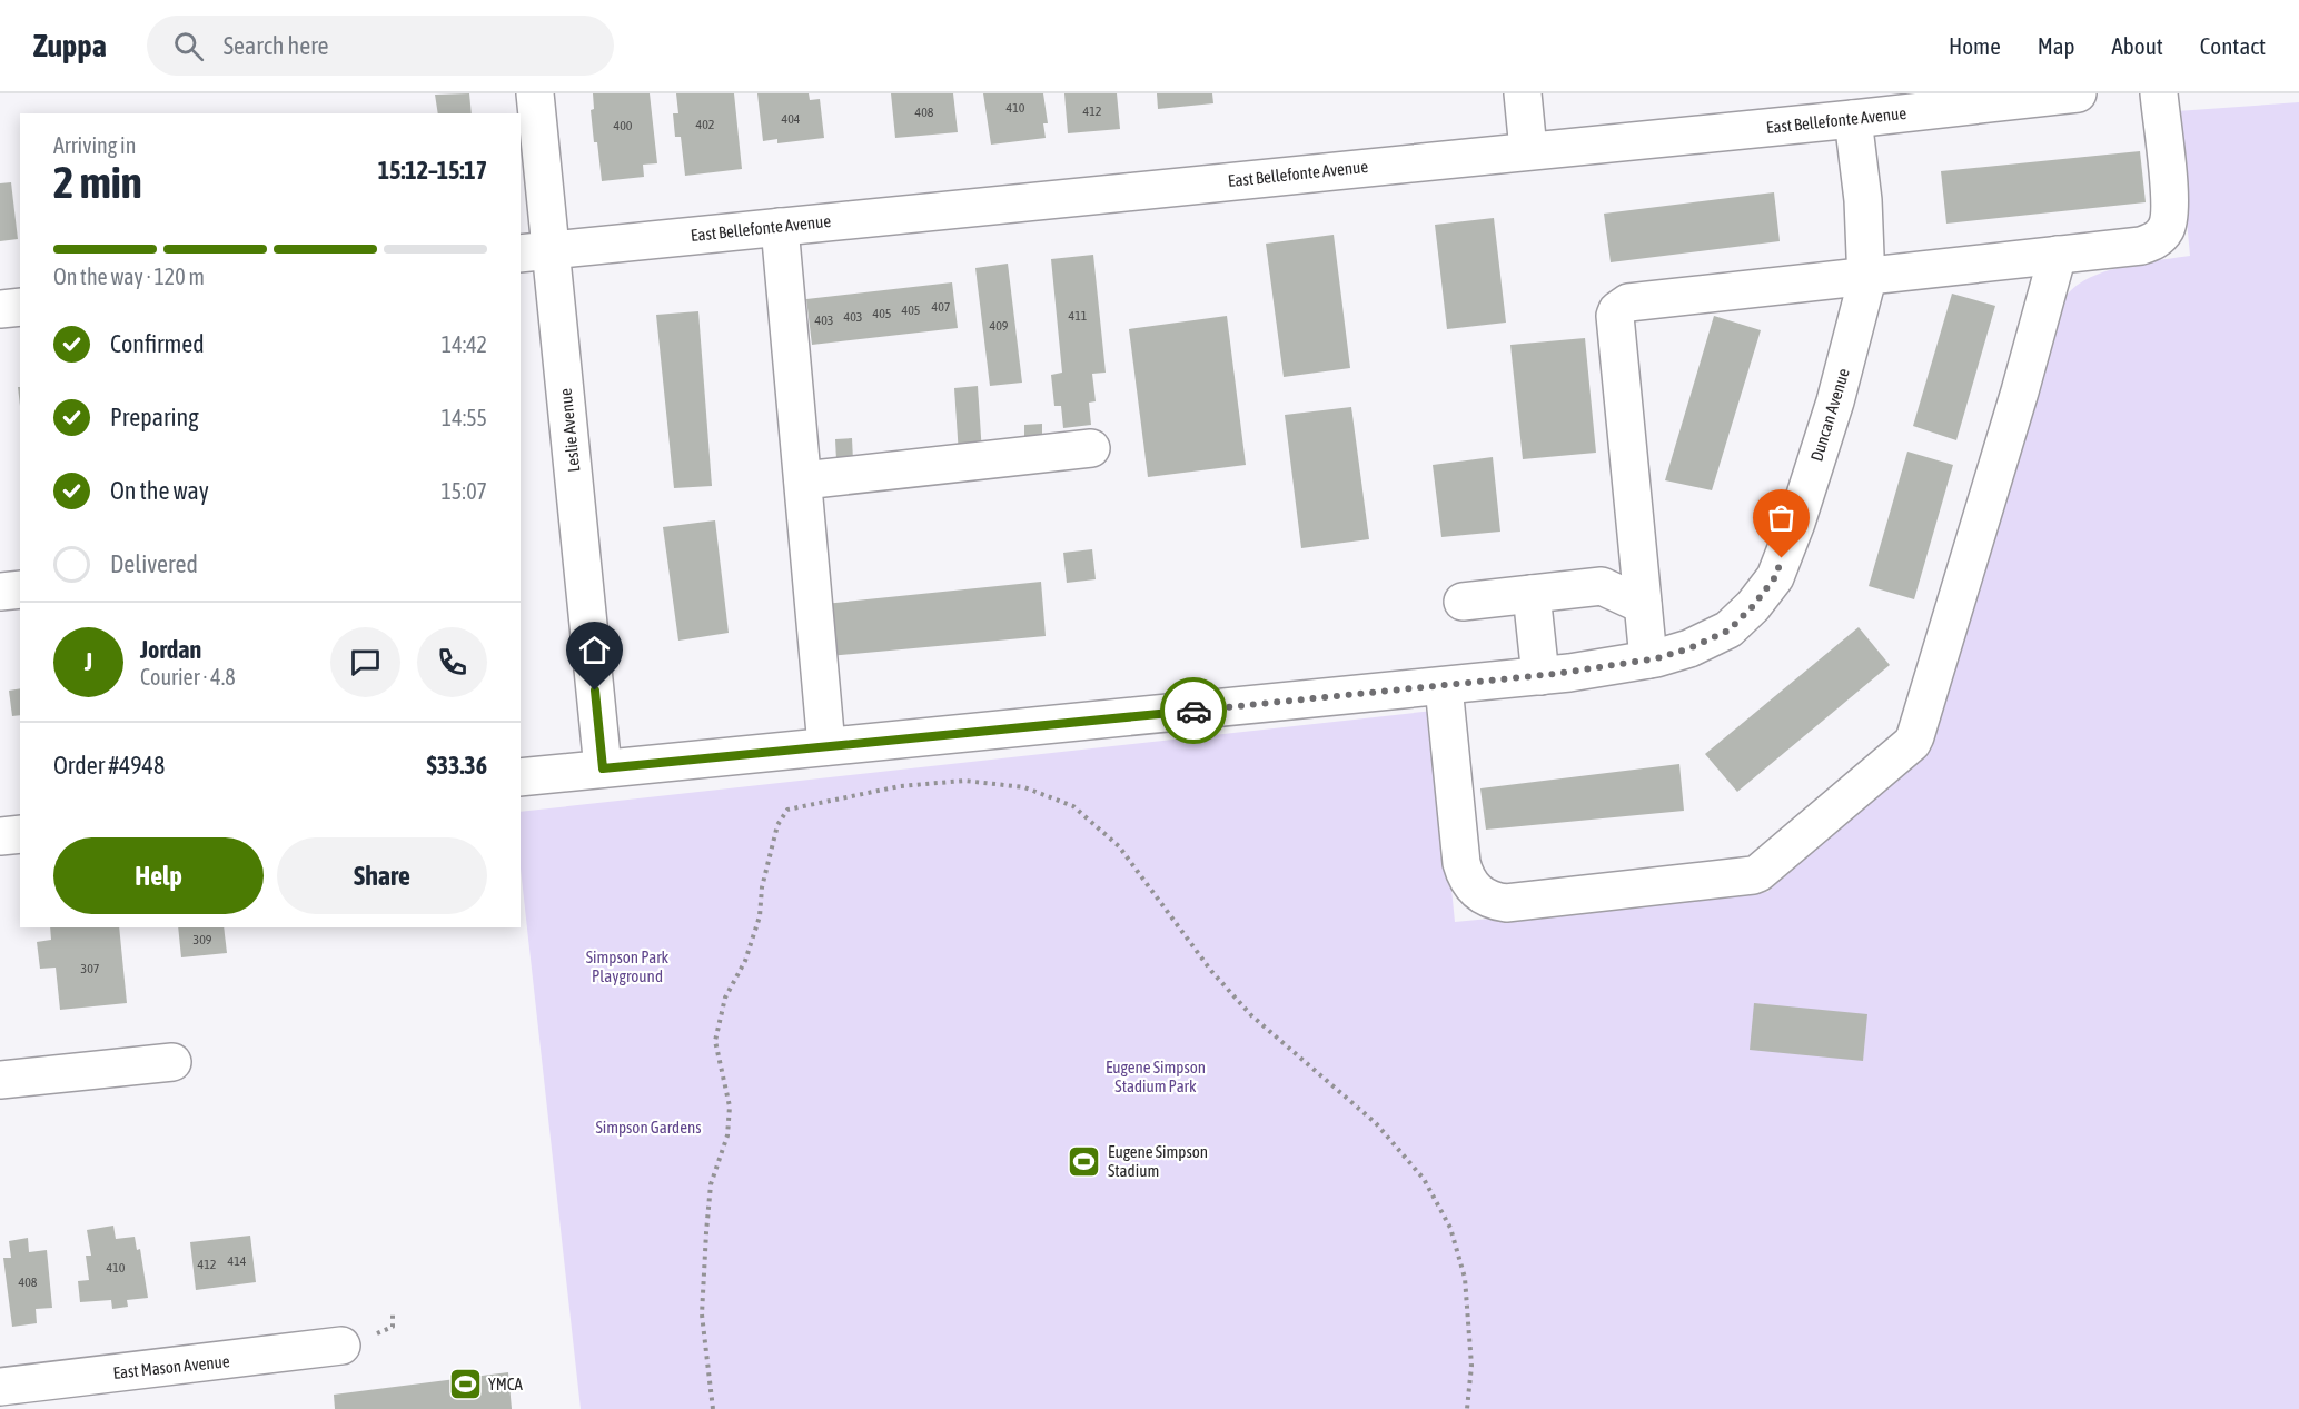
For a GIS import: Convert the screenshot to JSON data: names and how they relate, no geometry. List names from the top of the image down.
{
  "streets": {
    "street": [
      "East Bellefonte Avenue",
      "Duncan Avenue",
      "Leslie Avenue",
      "East Mason Avenue"
    ]
  },
  "crossings": [
    ["East Bellefonte Avenue", "Duncan Avenue"],
    ["East Bellefonte Avenue", "Leslie Avenue"],
    ["Duncan Avenue", "Leslie Avenue"]
  ],
  "parks": ["Simpson Park Playground", "Eugene Simpson Stadium Park", "Simpson Gardens"],
  "places": {
    "sports": ["Eugene Simpson Stadium", "YMCA"]
  },
  "house_numbers": [
    "410",
    "412",
    "408",
    "404",
    "402",
    "400",
    "407",
    "405",
    "405",
    "411",
    "403",
    "403",
    "409",
    "309",
    "307",
    "414",
    "412",
    "410",
    "408"
  ],
  "page": {
    "header": "Zuppa",
    "search": "Search here",
    "nav": [
      "Home",
      "Map",
      "About",
      "Contact"
    ],
    "heading": ["2 min", "Arriving in", "15:12–15:17"],
    "panel": [
      "Jordan",
      "Courier · 4.8",
      "Order #4948",
      "$33.36"
    ],
    "bar": "On the way · 120 m",
    "list": [
      ["Confirmed", "14:42"],
      ["Preparing", "14:55"],
      ["On the way", "15:07"],
      "Delivered"
    ],
    "round": "J",
    "buttons": ["Help", "Share"]
  }
}
